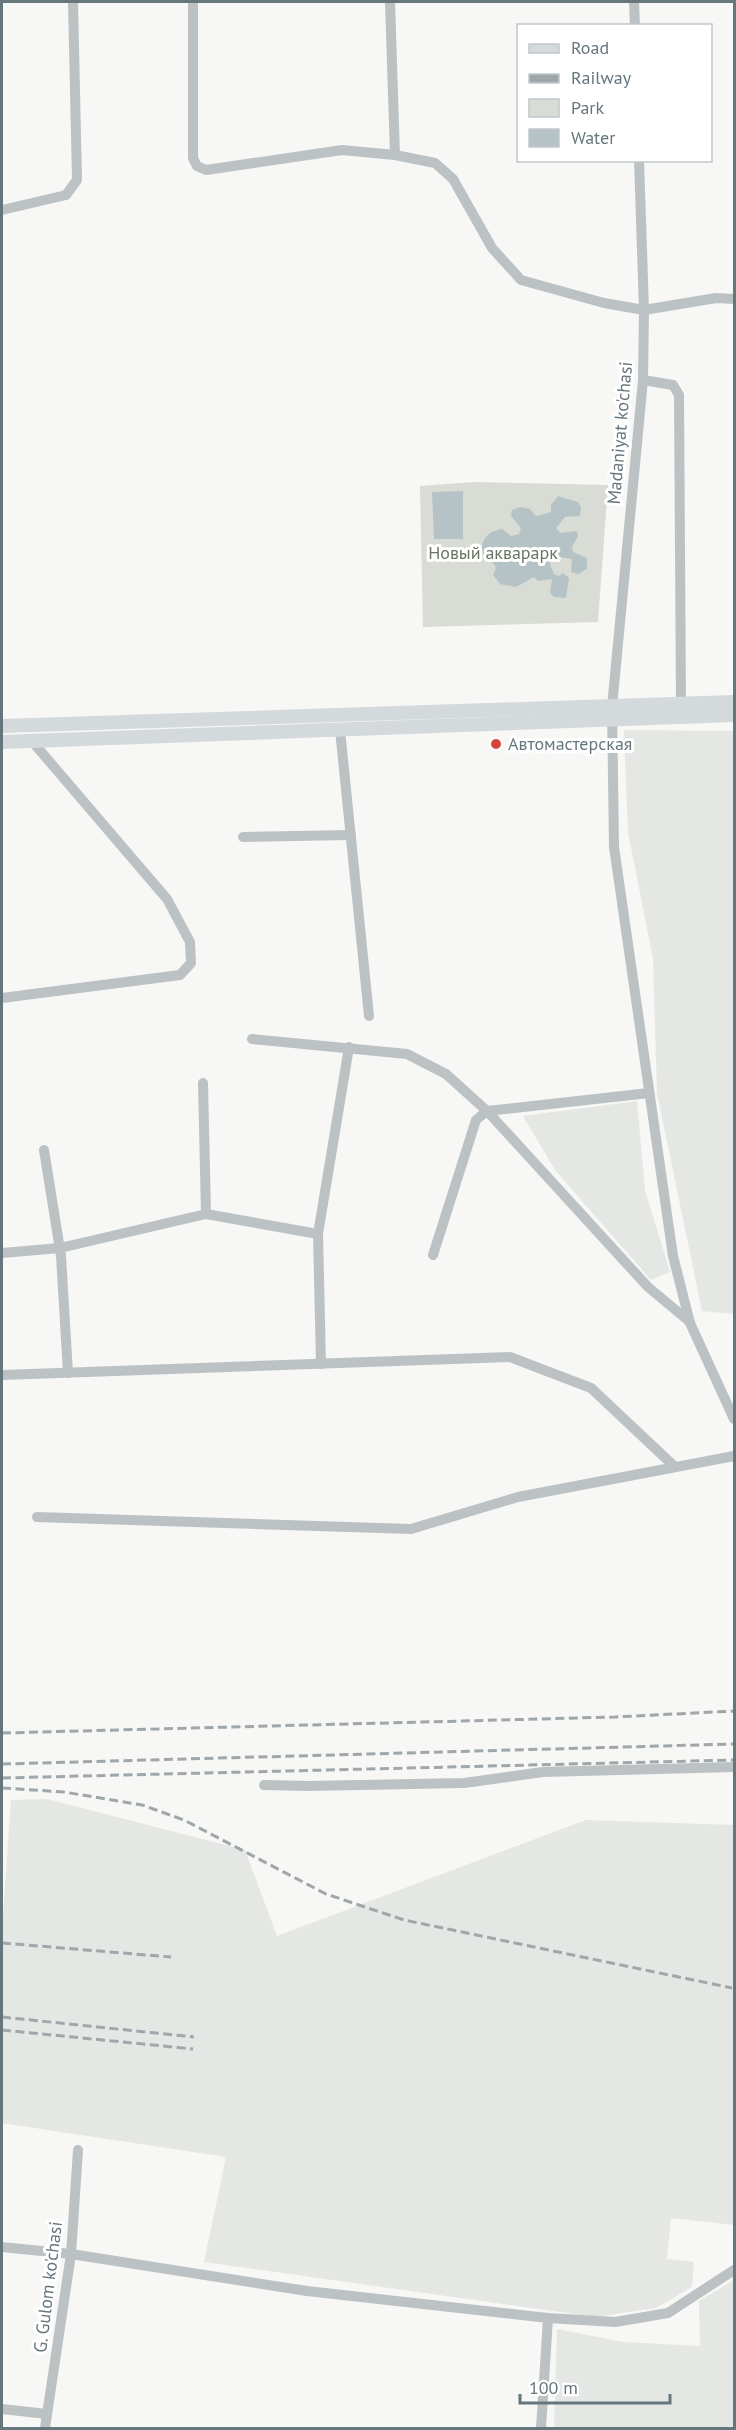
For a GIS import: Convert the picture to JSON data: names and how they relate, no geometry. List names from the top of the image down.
{
  "streets": {
    "street": ["Madaniyat ko'chasi", "G. Gulom ko'chasi"]
  },
  "parks": ["Новый акварарк"],
  "places": ["Автомастерская"],
  "legend": [
    "Road",
    "Railway",
    "Park",
    "Water"
  ],
  "scale_bar": "100 m"
}
